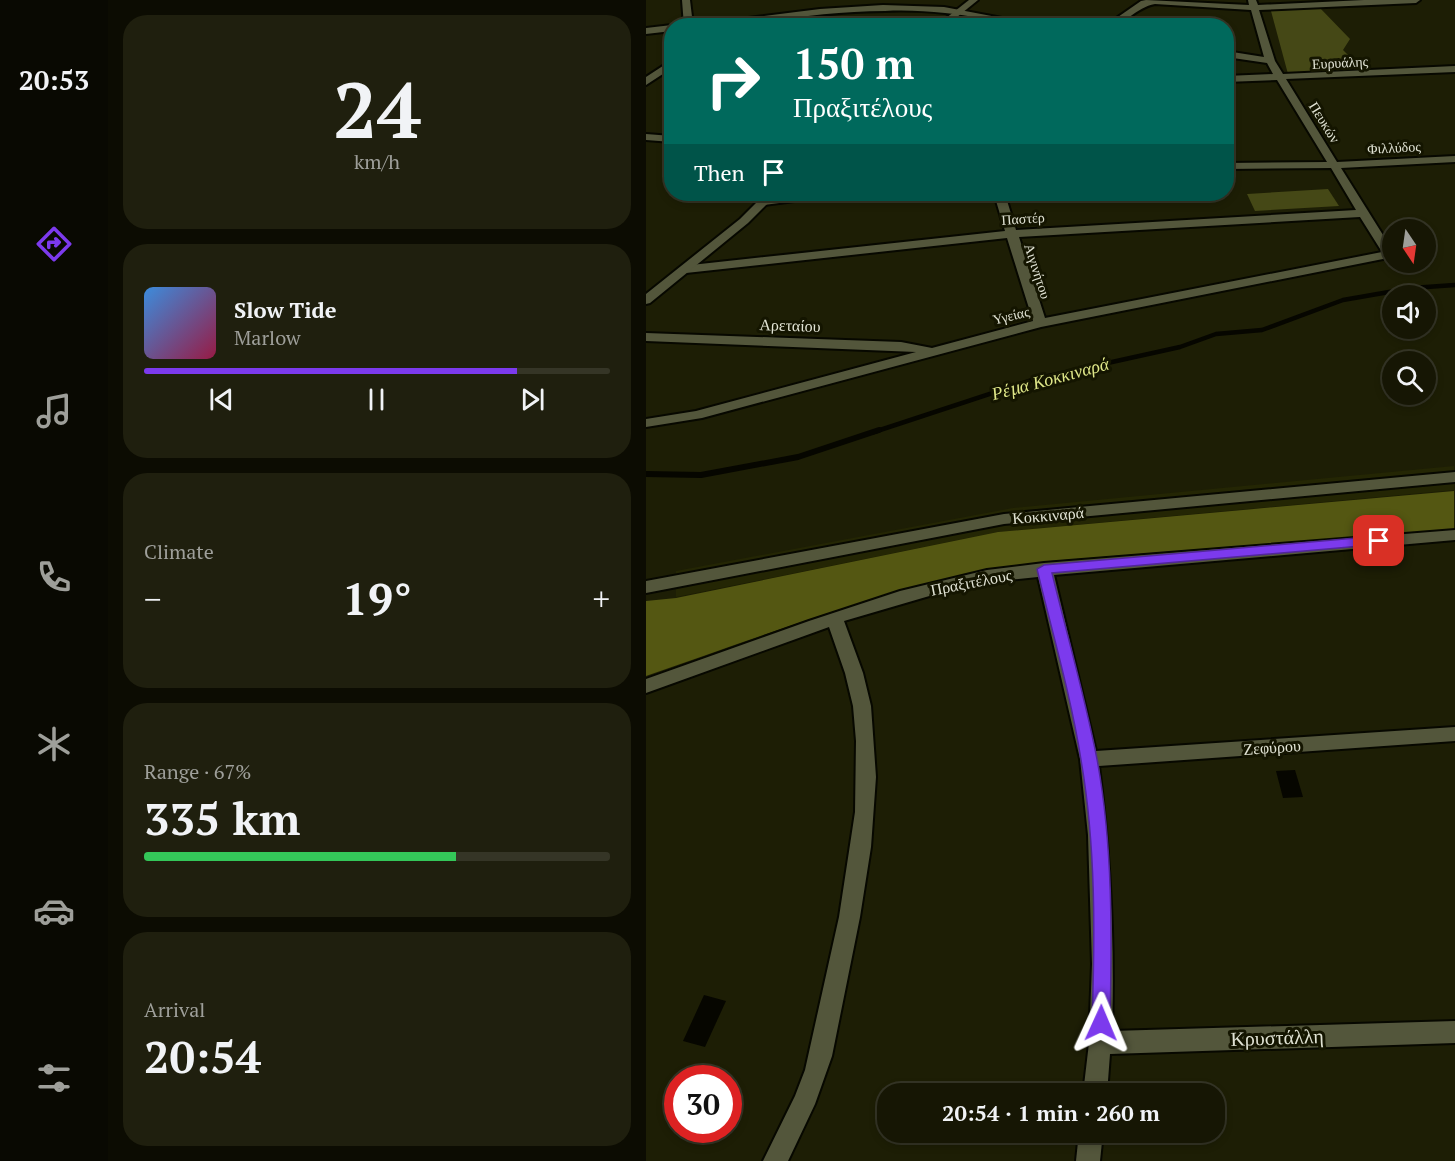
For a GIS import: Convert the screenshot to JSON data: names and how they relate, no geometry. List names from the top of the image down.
{
  "streets": {
    "street": [
      "Ευρυάλης",
      "Πευκών",
      "Φιλλύδος",
      "Παστέρ",
      "Αιγινήτου",
      "Υγείας",
      "Αρεταίου",
      "Κοκκιναρά",
      "Πραξιτέλους",
      "Ζεφύρου",
      "Κρυστάλλη"
    ]
  },
  "crossings": [
    ["Ευρυάλης", "Πευκών"],
    ["Πευκών", "Φιλλύδος"],
    ["Πευκών", "Παστέρ"],
    ["Παστέρ", "Αιγινήτου"],
    ["Αιγινήτου", "Υγείας"],
    ["Υγείας", "Αρεταίου"]
  ],
  "water": ["Ρέμα Κοκκιναρά"],
  "north": "bottom",
  "page": {
    "tabs": "20:53",
    "tile": [
      ["24", "km/h"],
      "Climate",
      ["Range · 67%", "335 km"],
      ["Arrival", "20:54"]
    ],
    "turn": ["150 m", "Πραξιτέλους"],
    "then": "Then",
    "song": ["Slow Tide", "Marlow"],
    "heat": ["−", "19°", "+"],
    "limit": "30",
    "trip": "20:54 · 1 min · 260 m"
  }
}
